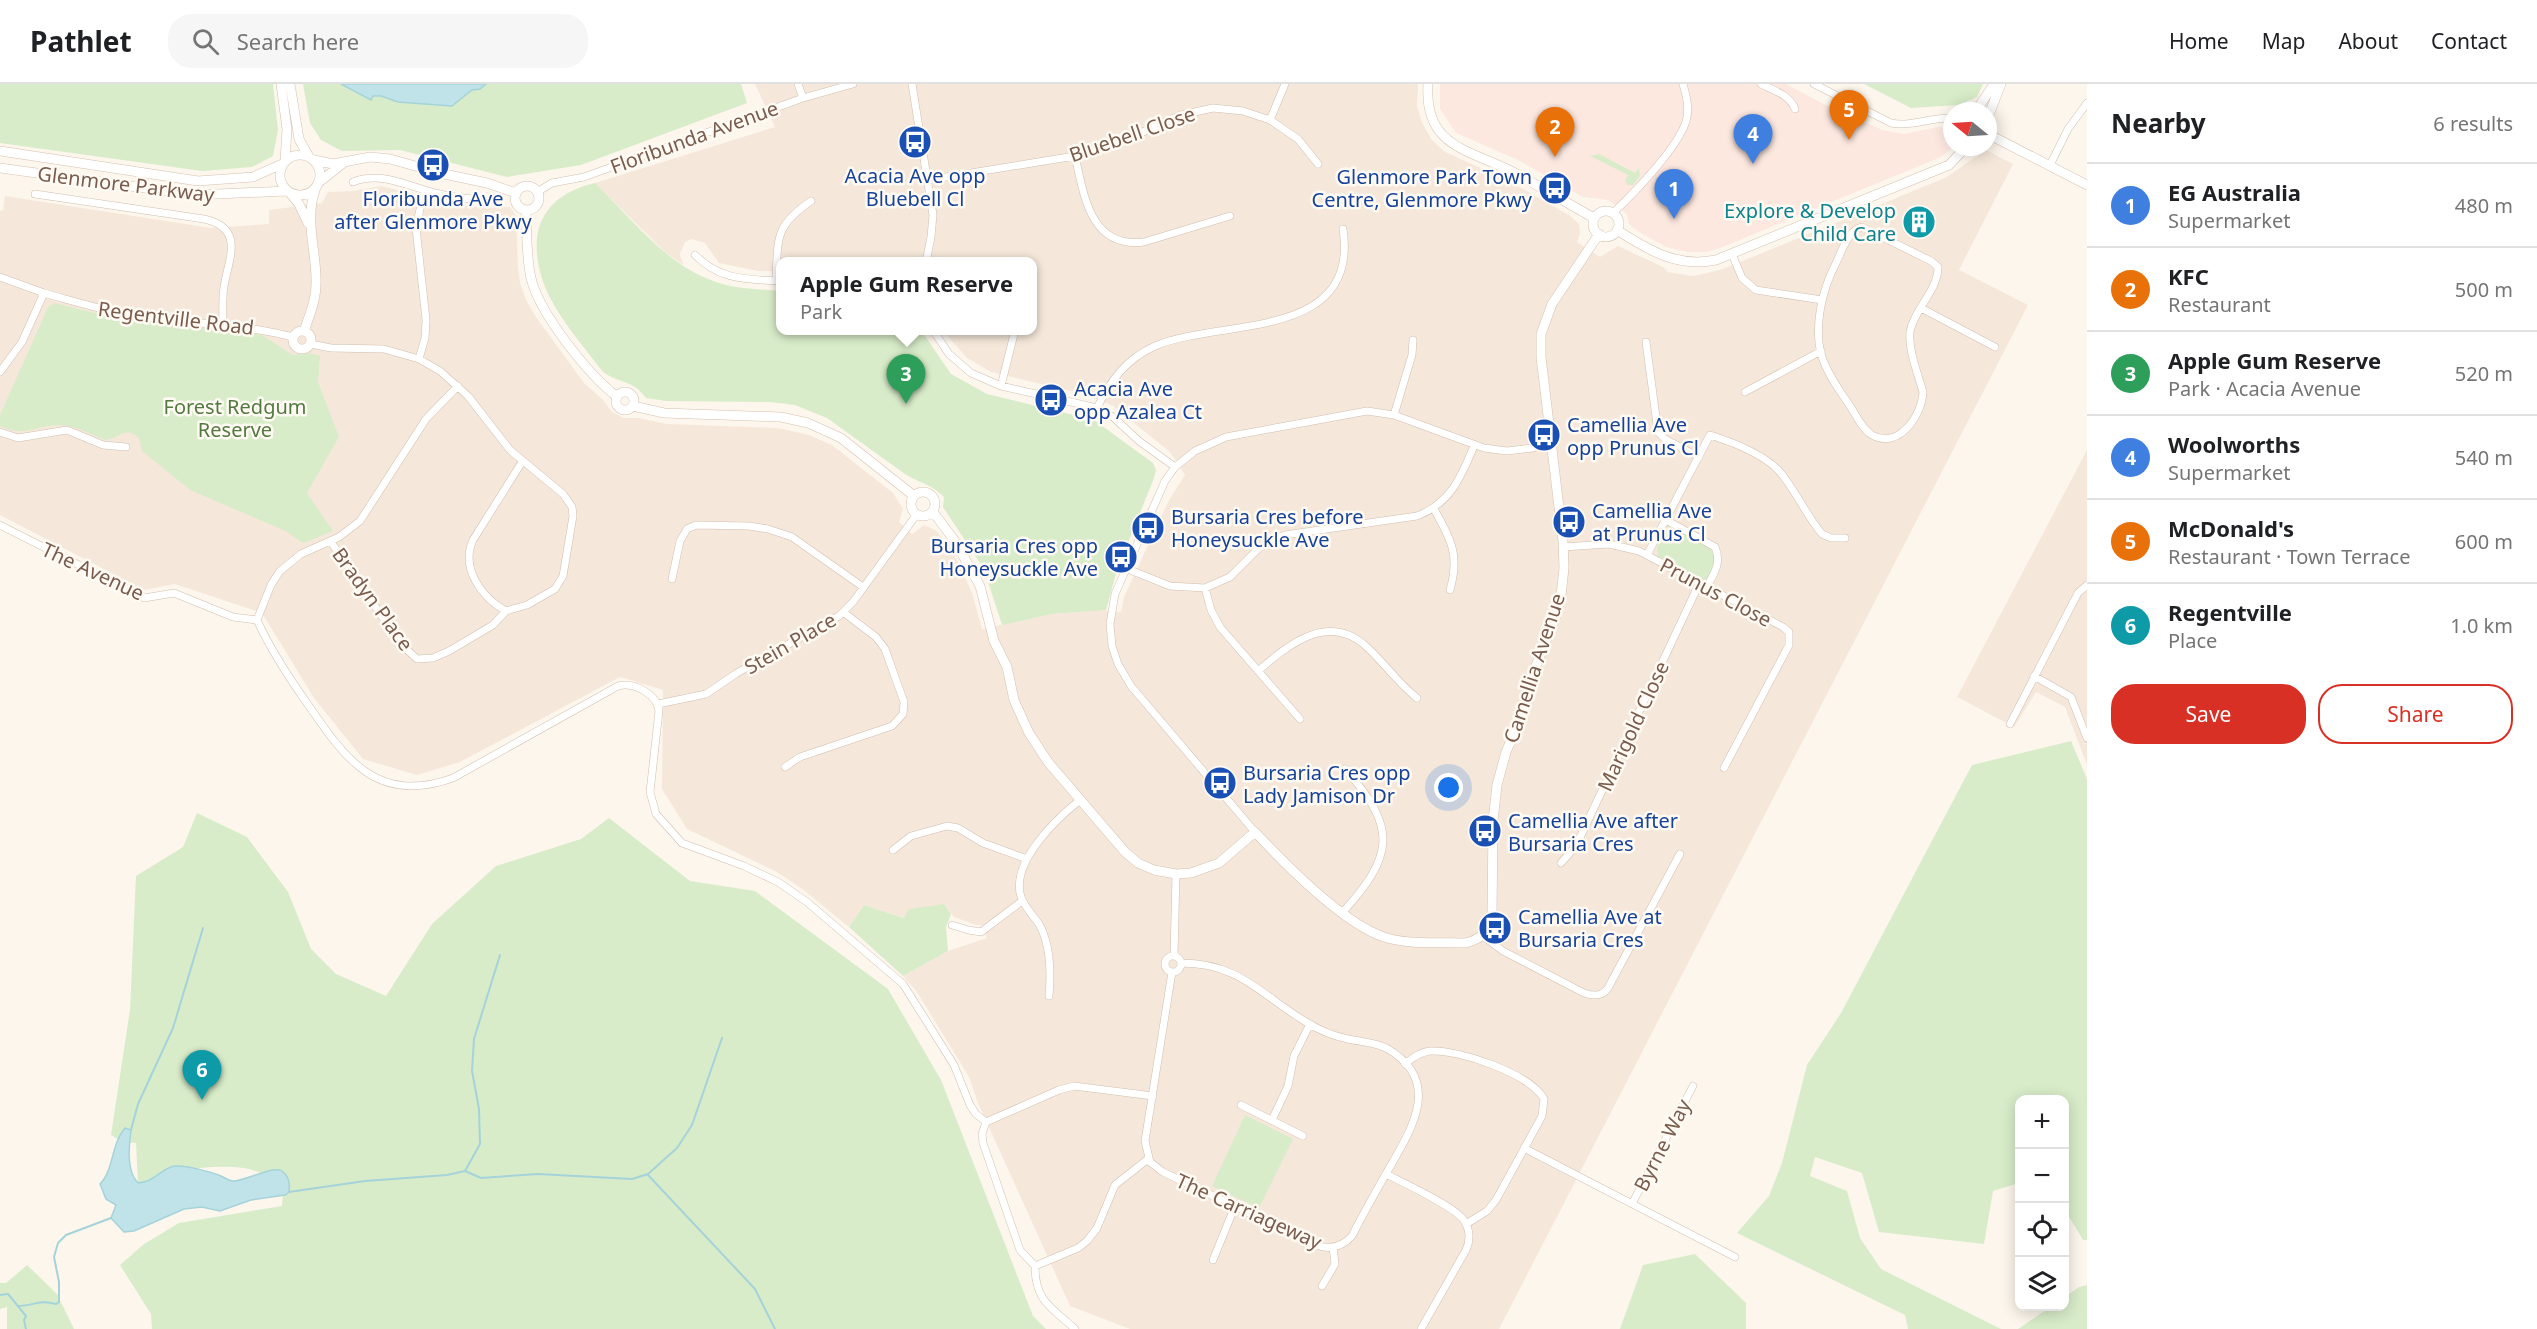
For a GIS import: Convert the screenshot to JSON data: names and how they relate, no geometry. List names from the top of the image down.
{
  "streets": {
    "street": [
      "Bluebell Close",
      "Floribunda Avenue",
      "Glenmore Parkway",
      "Regentville Road",
      "The Avenue",
      "Prunus Close",
      "Bradyn Place",
      "Stein Place",
      "Camellia Avenue",
      "Marigold Close",
      "Byrne Way",
      "The Carriageway"
    ]
  },
  "crossings": [
    ["Prunus Close", "Camellia Avenue"],
    ["Prunus Close", "Marigold Close"]
  ],
  "parks": ["Forest Redgum Reserve"],
  "places": {
    "bus stop": [
      "Acacia Ave opp Bluebell Cl",
      "Floribunda Ave after Glenmore Pkwy",
      "Glenmore Park Town Centre, Glenmore Pkwy",
      "Acacia Ave opp Azalea Ct",
      "Camellia Ave opp Prunus Cl",
      "Camellia Ave at Prunus Cl",
      "Bursaria Cres before Honeysuckle Ave",
      "Bursaria Cres opp Honeysuckle Ave",
      "Bursaria Cres opp Lady Jamison Dr",
      "Camellia Ave after Bursaria Cres",
      "Camellia Ave at Bursaria Cres"
    ],
    "building": ["Explore & Develop Child Care"]
  },
  "north": "left",
  "page": {
    "header": "Pathlet",
    "search": "Search here",
    "nav": [
      "Home",
      "Map",
      "About",
      "Contact"
    ],
    "heading": ["Nearby", "6 results"],
    "pins": [
      "5",
      "2",
      "4",
      "1",
      "3",
      "6"
    ],
    "list": [
      {
        "mark": "1",
        "name": "EG Australia",
        "note": "Supermarket",
        "value": "480 m"
      },
      {
        "mark": "2",
        "name": "KFC",
        "note": "Restaurant",
        "value": "500 m"
      },
      {
        "mark": "3",
        "name": "Apple Gum Reserve",
        "note": "Park · Acacia Avenue",
        "value": "520 m"
      },
      {
        "mark": "4",
        "name": "Woolworths",
        "note": "Supermarket",
        "value": "540 m"
      },
      {
        "mark": "5",
        "name": "McDonald's",
        "note": "Restaurant · Town Terrace",
        "value": "600 m"
      },
      {
        "mark": "6",
        "name": "Regentville",
        "note": "Place",
        "value": "1.0 km"
      }
    ],
    "popup": ["Apple Gum Reserve", "Park"],
    "buttons": ["Save", "Share"],
    "map_buttons": ["+", "−"]
  }
}
